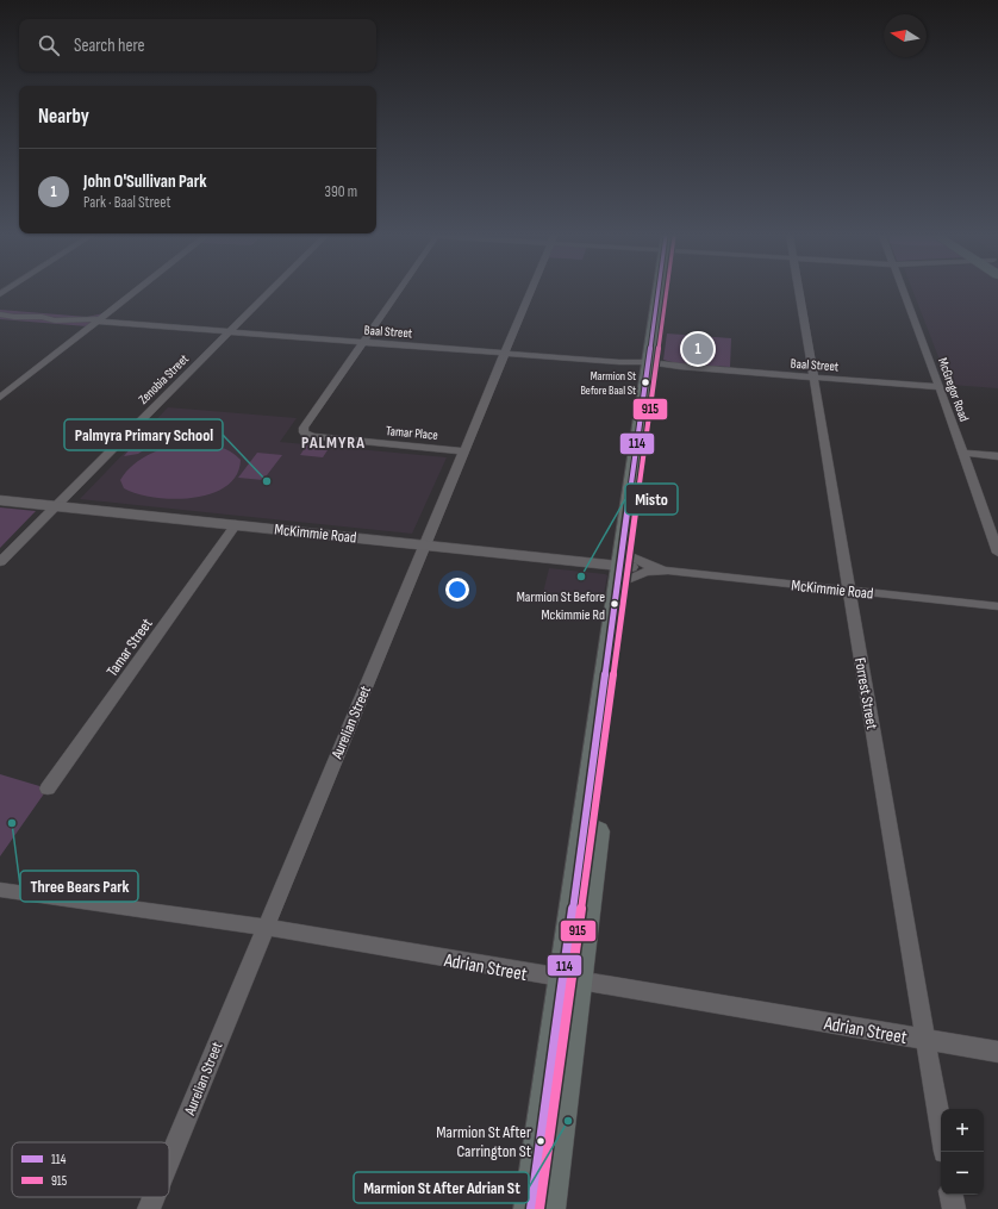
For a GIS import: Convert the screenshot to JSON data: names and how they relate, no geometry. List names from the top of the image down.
{
  "streets": {
    "main road": ["McKimmie Road"],
    "street": [
      "Baal Street",
      "Zenobia Street",
      "McGregor Road",
      "Tamar Place",
      "Tamar Street",
      "Forrest Street",
      "Aurelian Street",
      "Adrian Street"
    ]
  },
  "crossings": [
    ["Baal Street", "Zenobia Street"],
    ["Baal Street", "McGregor Road"],
    ["Baal Street", "Tamar Place"],
    ["Baal Street", "Forrest Street"],
    ["Baal Street", "Aurelian Street"],
    ["Zenobia Street", "McKimmie Road"],
    ["Tamar Place", "Aurelian Street"],
    ["McKimmie Road", "Tamar Street"],
    ["McKimmie Road", "Forrest Street"],
    ["McKimmie Road", "Aurelian Street"],
    ["Forrest Street", "Adrian Street"],
    ["Aurelian Street", "Adrian Street"]
  ],
  "districts": ["PALMYRA"],
  "places": [
    "Marmion St Before Baal St",
    "Palmyra Primary School",
    "Misto",
    "Marmion St Before Mckimmie Rd",
    "Three Bears Park",
    "Marmion St After Adrian St",
    "Marmion St After Carrington St"
  ],
  "lines": ["transit line 114", "transit line 915"],
  "legend": ["114", "915"],
  "north": "left",
  "page": {
    "search": "Search here",
    "heading": "Nearby",
    "list": [
      {
        "mark": "1",
        "name": "John O'Sullivan Park",
        "note": "Park · Baal Street",
        "value": "390 m"
      }
    ],
    "pins": "1",
    "map_buttons": ["+", "−"]
  }
}
